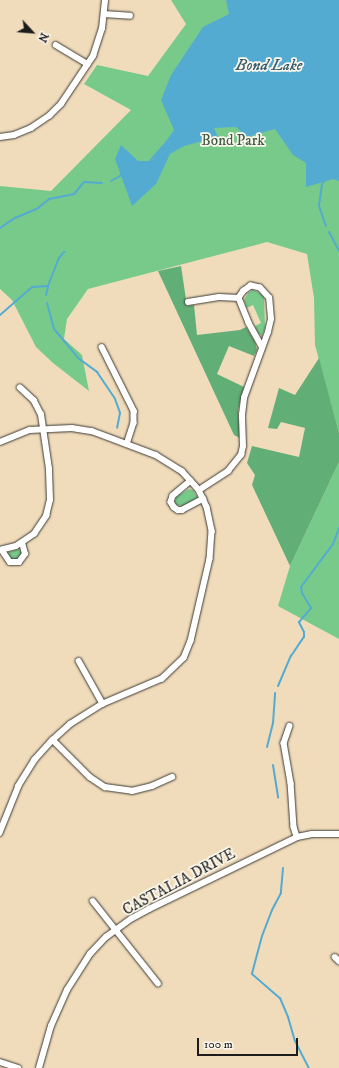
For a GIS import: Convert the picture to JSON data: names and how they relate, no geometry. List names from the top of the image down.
{
  "streets": {
    "street": ["CASTALIA DRIVE"]
  },
  "water": ["Bond Lake"],
  "parks": ["Bond Park"],
  "scale_bar": "100 m",
  "north": "bottom right"
}
